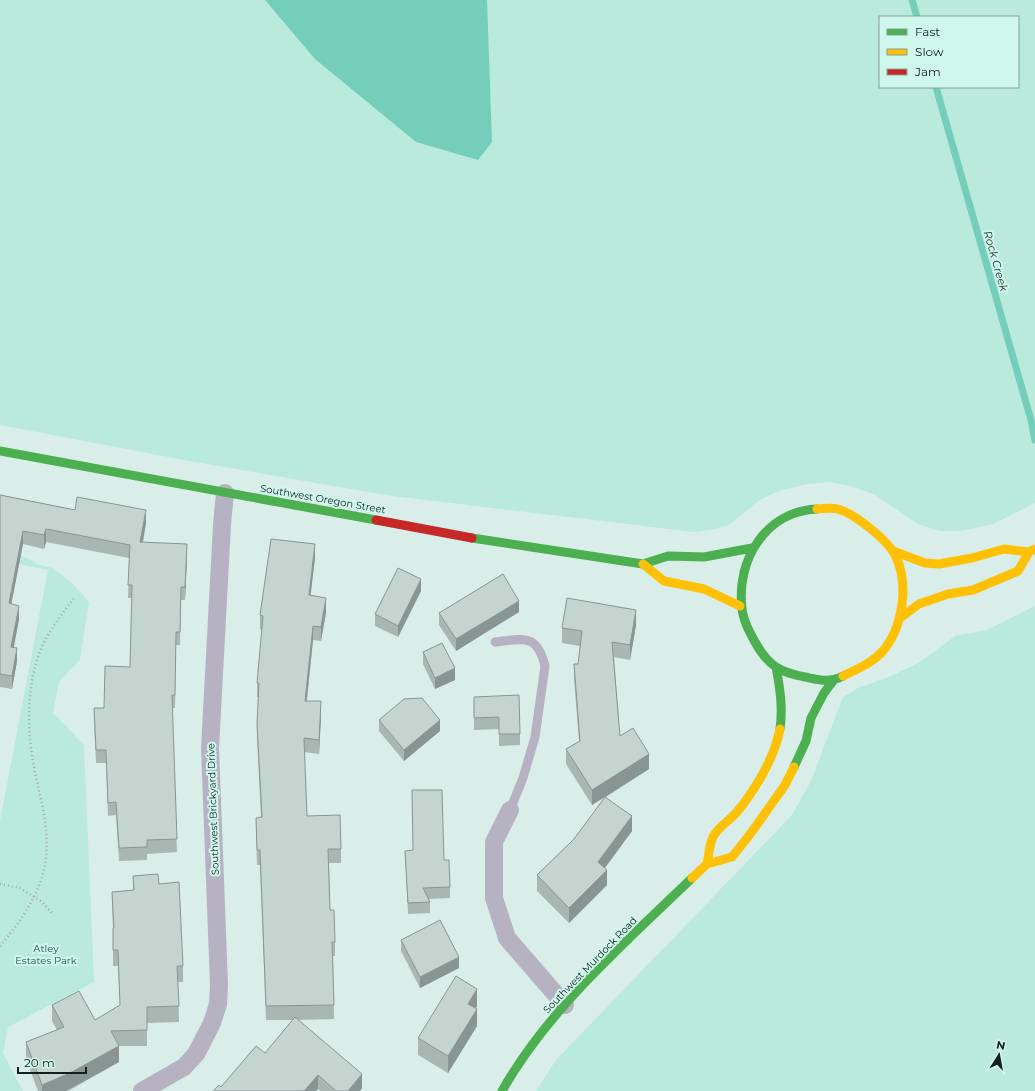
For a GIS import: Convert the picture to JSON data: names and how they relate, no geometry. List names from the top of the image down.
{
  "streets": {
    "main road": ["Southwest Oregon Street", "Southwest Murdock Road"],
    "street": ["Southwest Brickyard Drive"]
  },
  "crossings": [
    ["Southwest Oregon Street", "Southwest Brickyard Drive"]
  ],
  "water": ["Rock Creek"],
  "parks": ["Atley Estates Park"],
  "legend": ["Fast", "Slow", "Jam"],
  "scale_bar": "20 m",
  "north": "top"
}
